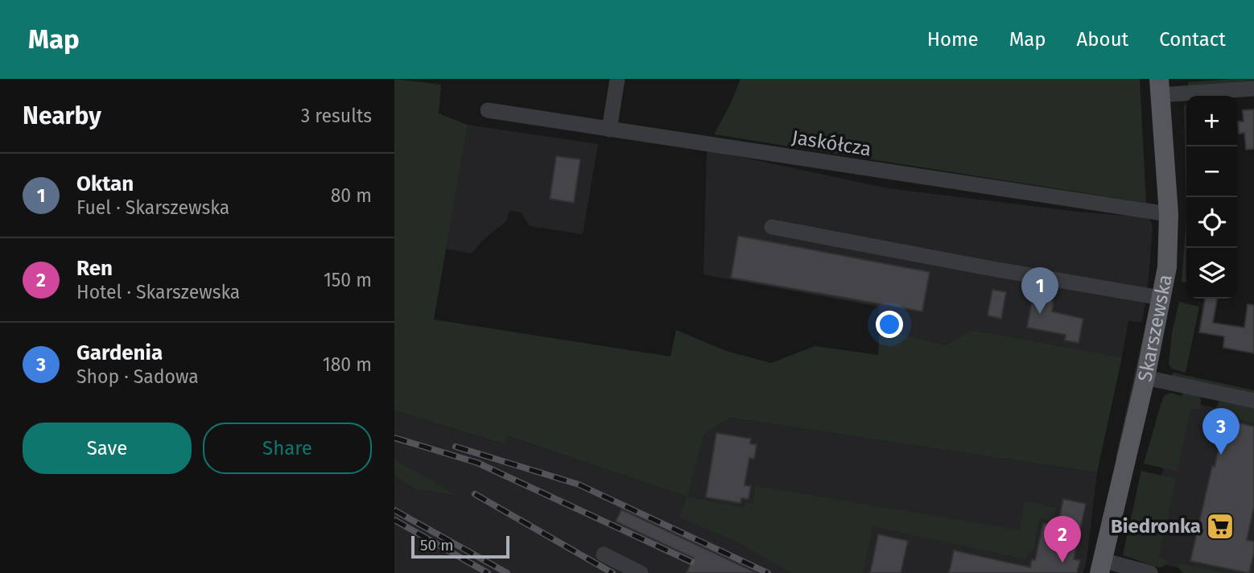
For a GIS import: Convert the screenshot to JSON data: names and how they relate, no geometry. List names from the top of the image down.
{
  "streets": {
    "main road": ["Skarszewska"],
    "street": ["Jaskółcza"]
  },
  "crossings": [
    ["Jaskółcza", "Skarszewska"]
  ],
  "places": {
    "supermarket": ["Biedronka"]
  },
  "scale_bar": "50 m",
  "page": {
    "header": "Map",
    "nav": [
      "Home",
      "Map",
      "About",
      "Contact"
    ],
    "heading": ["Nearby", "3 results"],
    "map_buttons": ["+", "−"],
    "list": [
      {
        "mark": "1",
        "name": "Oktan",
        "note": "Fuel · Skarszewska",
        "value": "80 m"
      },
      {
        "mark": "2",
        "name": "Ren",
        "note": "Hotel · Skarszewska",
        "value": "150 m"
      },
      {
        "mark": "3",
        "name": "Gardenia",
        "note": "Shop · Sadowa",
        "value": "180 m"
      }
    ],
    "pins": ["1", "3", "2"],
    "buttons": ["Save", "Share"],
    "scale": "50 m"
  }
}
